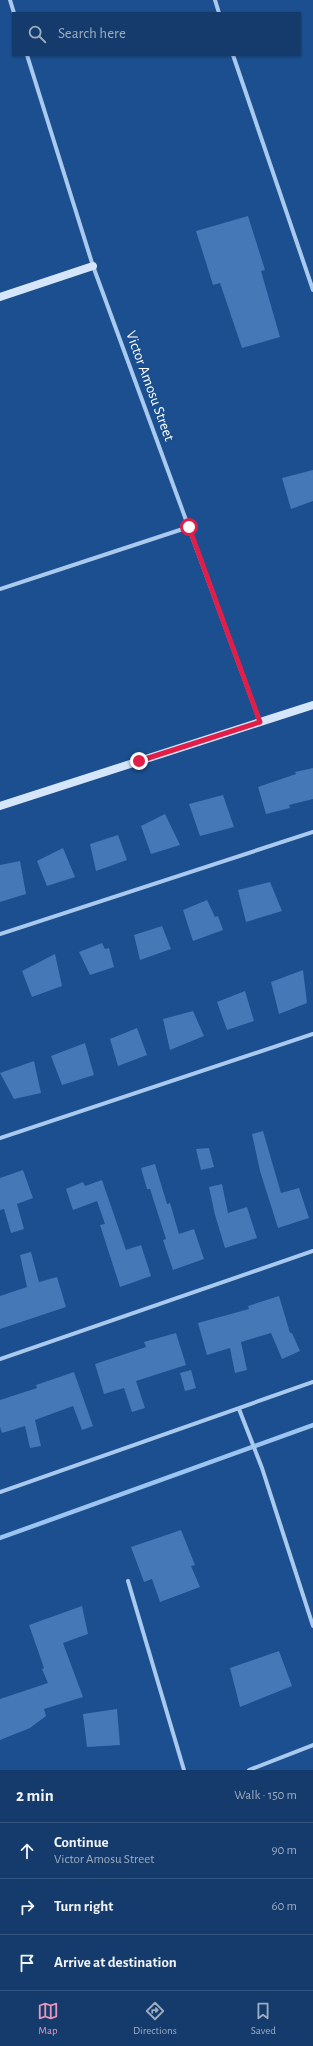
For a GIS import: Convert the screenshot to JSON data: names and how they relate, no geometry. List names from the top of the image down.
{
  "streets": {
    "street": ["Victor Amosu Street"]
  },
  "page": {
    "search": "Search here",
    "heading": ["2 min", "Walk · 150 m"],
    "list": [
      ["Continue", "Victor Amosu Street", "90 m"],
      ["Turn right", "60 m"],
      "Arrive at destination"
    ],
    "nav": ["Map", "Directions", "Saved"]
  }
}
